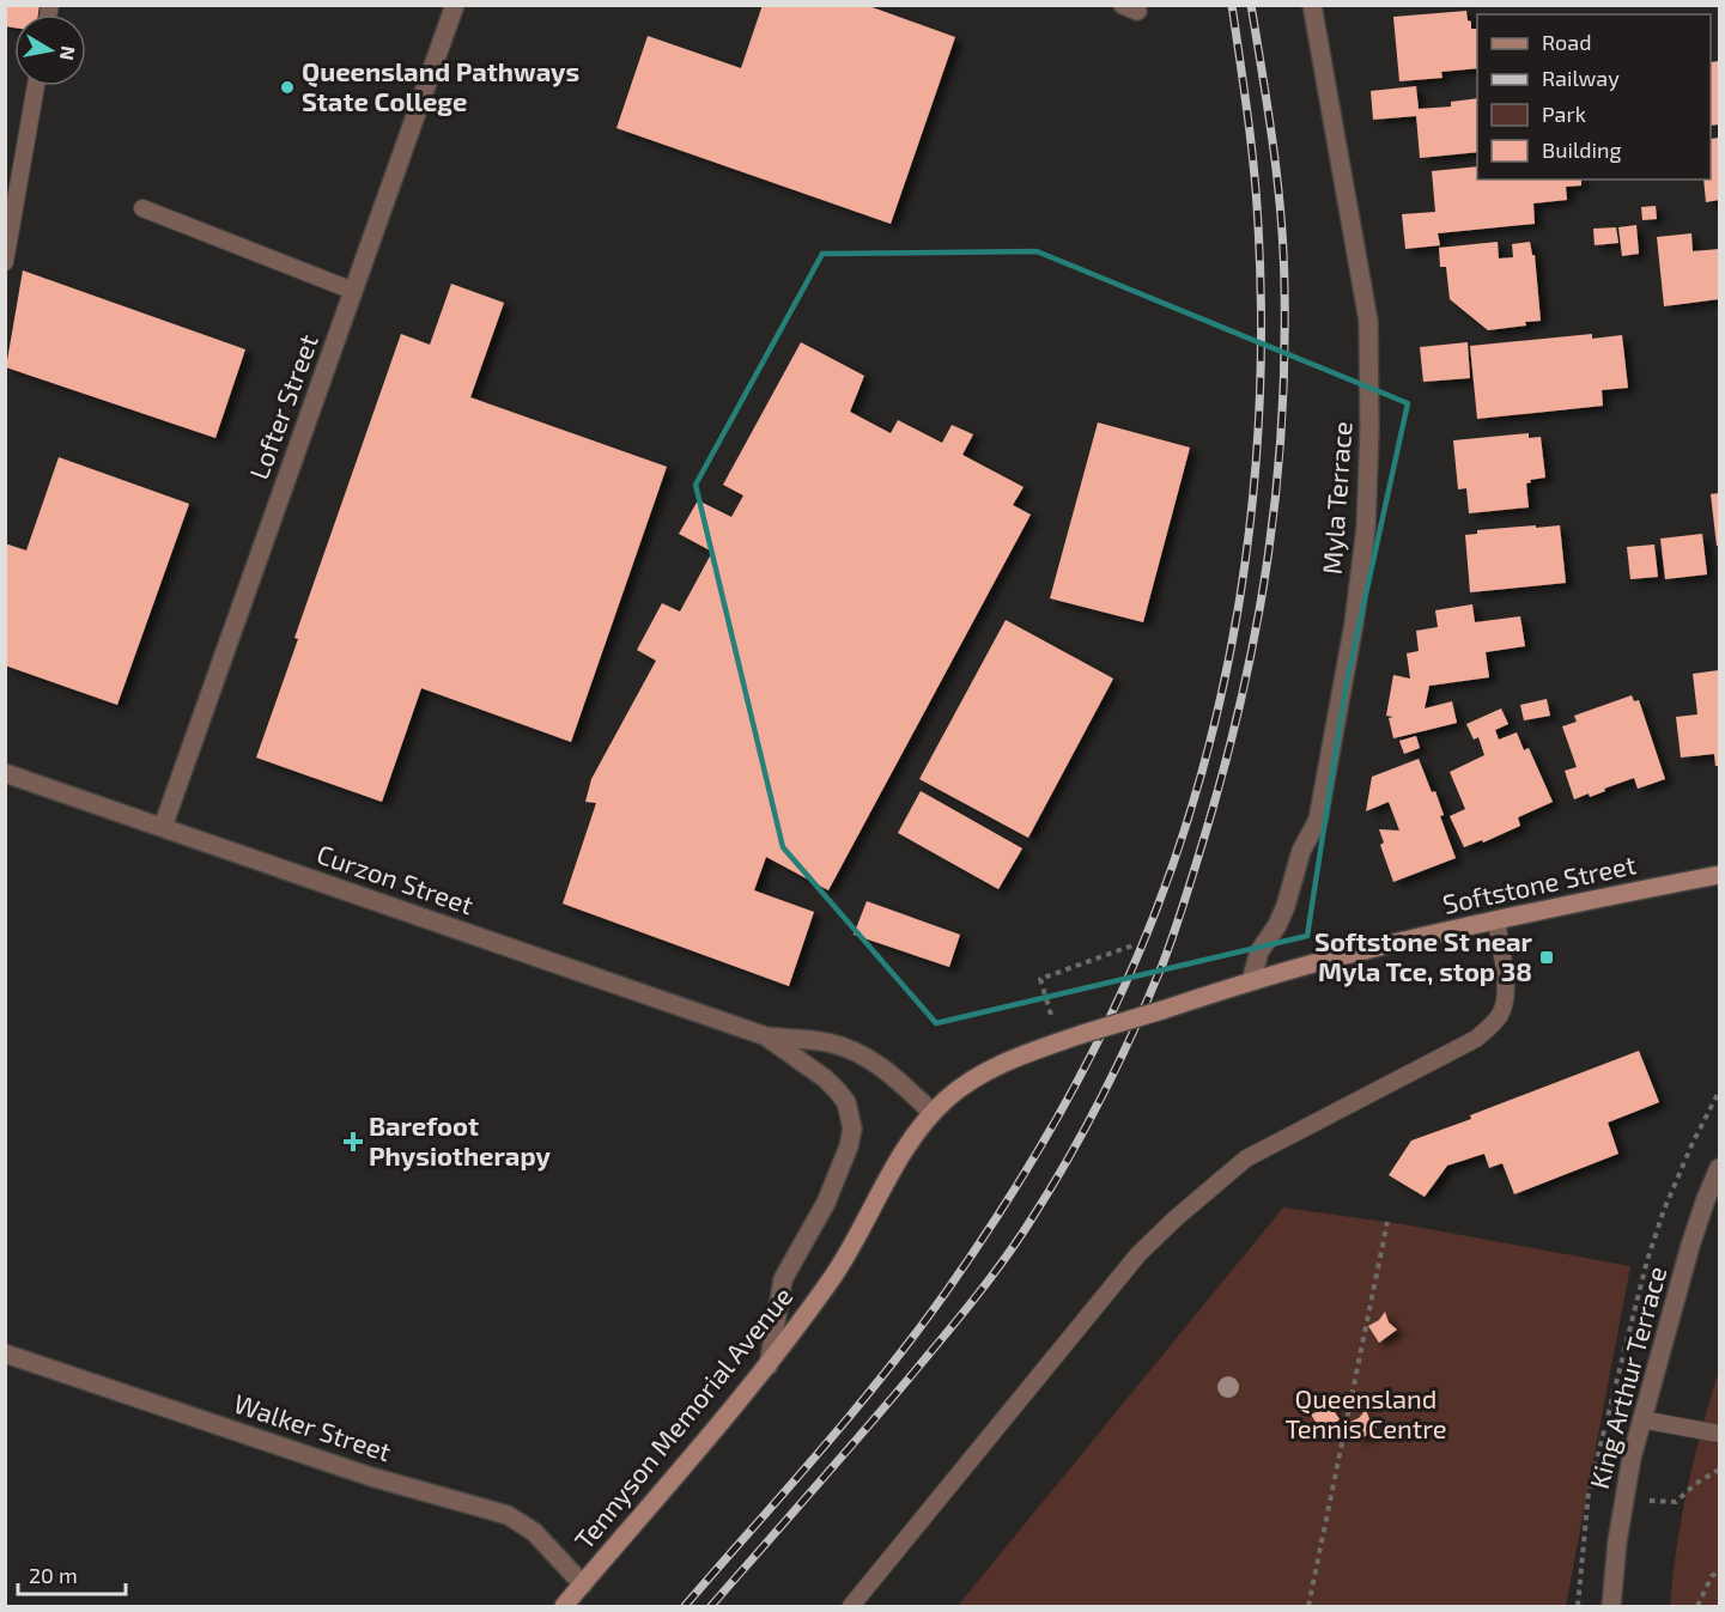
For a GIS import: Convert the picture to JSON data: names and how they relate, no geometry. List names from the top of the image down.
{
  "streets": {
    "main road": ["Softstone Street", "Tennyson Memorial Avenue"],
    "street": [
      "Lofter Street",
      "Myla Terrace",
      "Curzon Street",
      "King Arthur Terrace",
      "Walker Street"
    ]
  },
  "crossings": [
    ["Lofter Street", "Curzon Street"],
    ["Myla Terrace", "Softstone Street"],
    ["Curzon Street", "Tennyson Memorial Avenue"],
    ["Softstone Street", "Tennyson Memorial Avenue"],
    ["Tennyson Memorial Avenue", "Walker Street"]
  ],
  "parks": ["Queensland Tennis Centre"],
  "places": {
    "other": ["Queensland Pathways State College"],
    "transit": ["Softstone St near Myla Tce, stop 38"],
    "health": ["Barefoot Physiotherapy"]
  },
  "legend": [
    "Road",
    "Railway",
    "Park",
    "Building"
  ],
  "scale_bar": "20 m",
  "north": "right"
}
